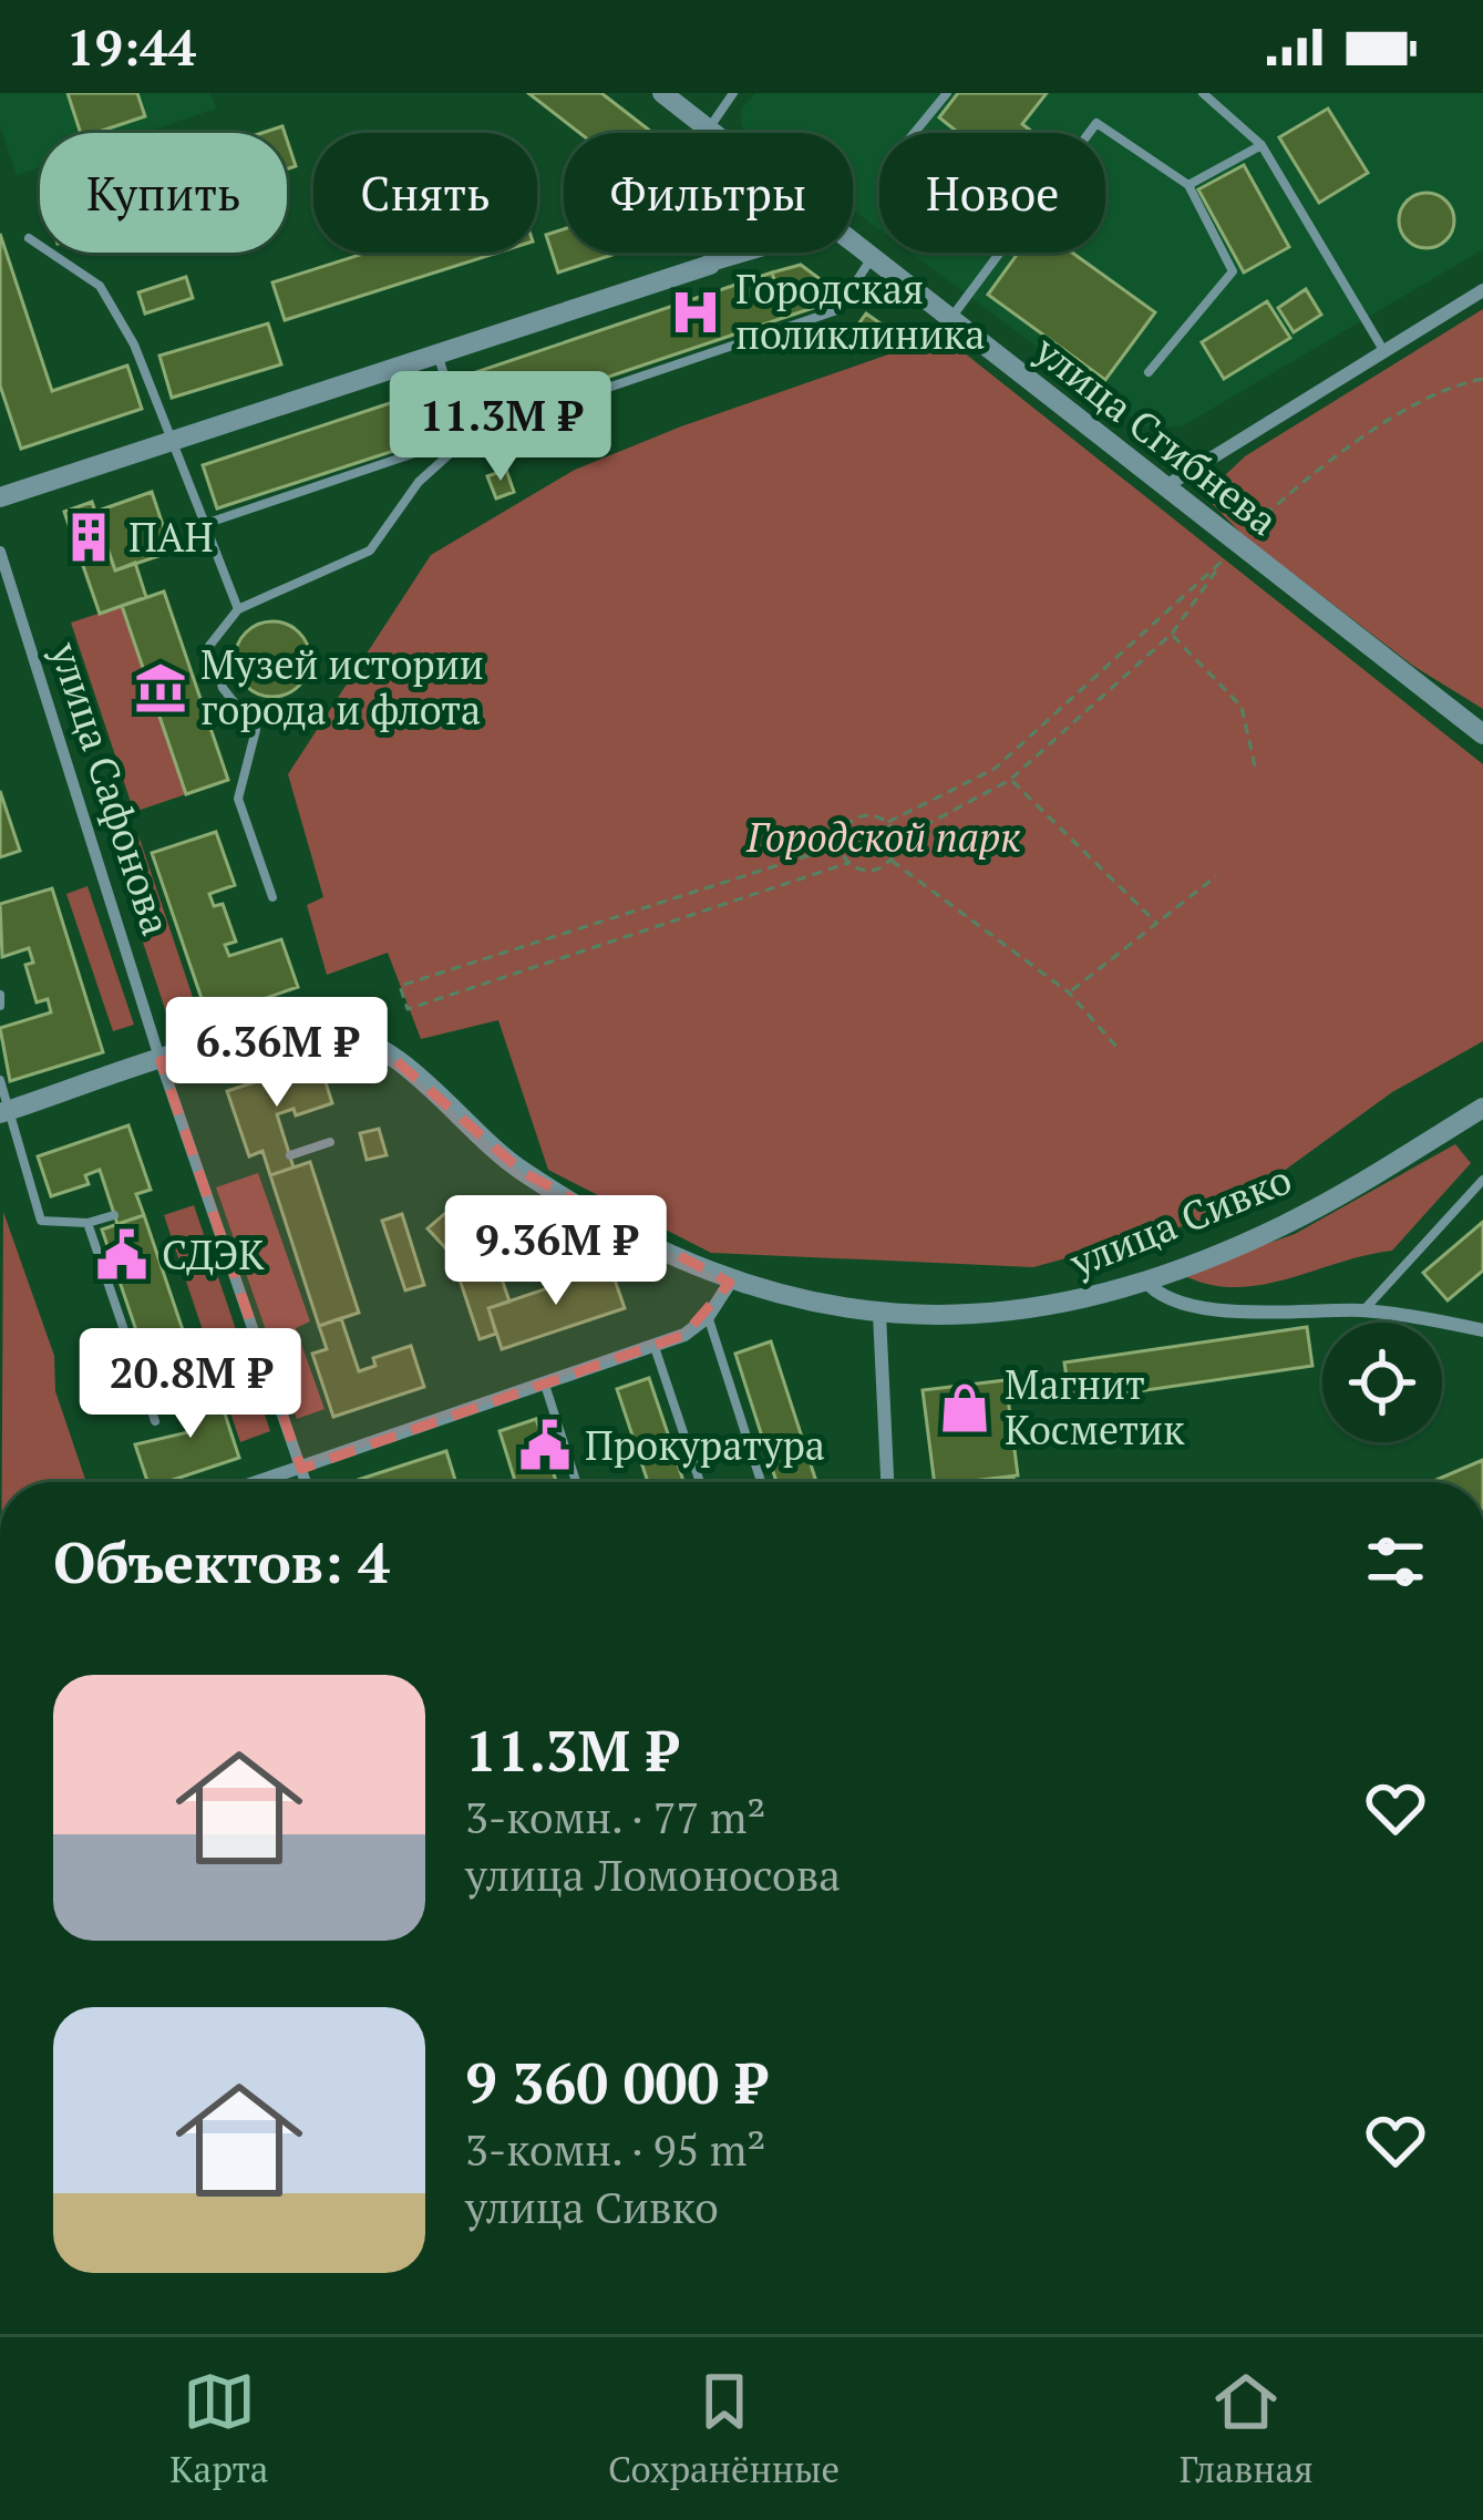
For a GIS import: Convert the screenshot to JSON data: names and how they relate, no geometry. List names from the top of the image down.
{
  "streets": {
    "street": ["улица Сгибнева", "улица Сафонова", "улица Сивко"]
  },
  "crossings": [
    ["улица Сафонова", "улица Сивко"]
  ],
  "parks": ["Городской парк"],
  "places": {
    "hospital": ["Городская поликлиника"],
    "building": ["ПАН"],
    "museum": ["Музей истории города и флота"],
    "public building": ["СДЭК", "Прокуратура"],
    "shop": ["Магнит Косметик"]
  },
  "page": {
    "status": "19:44",
    "chip": [
      "Купить",
      "Снять",
      "Фильтры",
      "Новое"
    ],
    "price": [
      "11.3M ₽",
      "6.36M ₽",
      "9.36M ₽",
      "20.8M ₽"
    ],
    "heading": "Объектов: 4",
    "list": [
      {
        "name": "11.3M ₽",
        "note": "3-комн. · 77 m² · улица Ломоносова"
      },
      {
        "name": "9 360 000 ₽",
        "note": "3-комн. · 95 m² · улица Сивко"
      }
    ],
    "tabs": ["Карта", "Сохранённые", "Главная"]
  }
}
